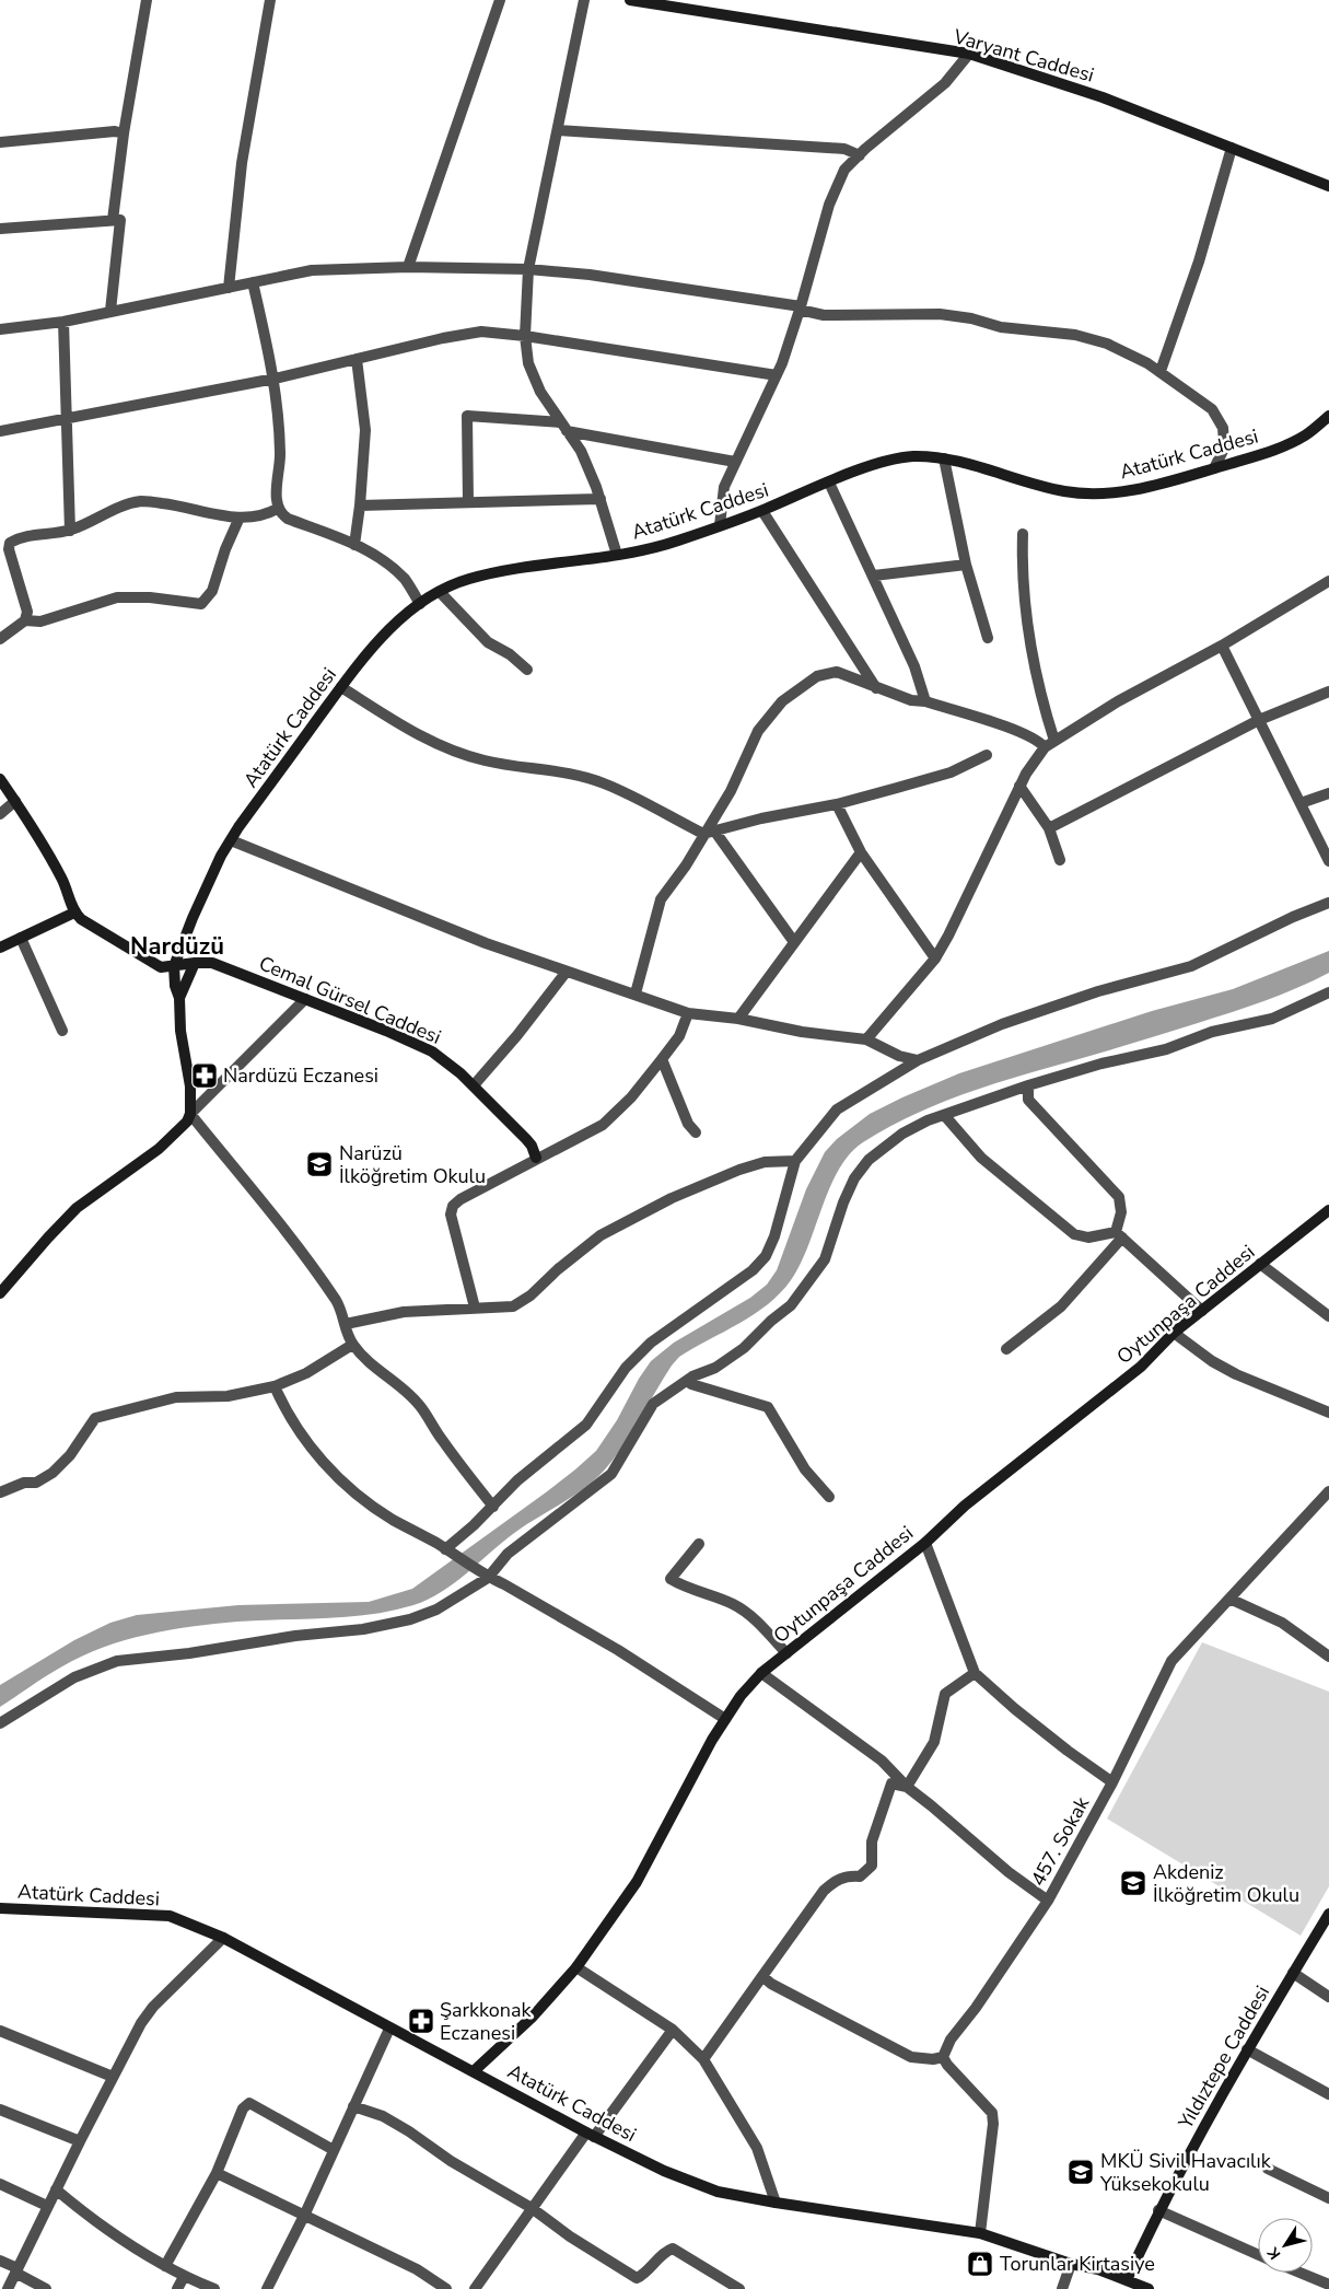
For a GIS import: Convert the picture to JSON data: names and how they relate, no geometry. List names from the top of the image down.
{
  "streets": {
    "street": [
      "Varyant Caddesi",
      "Atatürk Caddesi",
      "Cemal Gürsel Caddesi",
      "Oytunpaşa Caddesi",
      "457. Sokak",
      "Yıldıztepe Caddesi"
    ]
  },
  "crossings": [
    ["Atatürk Caddesi", "Cemal Gürsel Caddesi"],
    ["Atatürk Caddesi", "Oytunpaşa Caddesi"],
    ["Atatürk Caddesi", "Yıldıztepe Caddesi"]
  ],
  "districts": ["Nardüzü"],
  "places": {
    "pharmacy": ["Nardüzü Eczanesi", "Şarkkonak Eczanesi"],
    "school or university": ["Narüzü İlköğretim Okulu", "Akdeniz İlköğretim Okulu", "MKÜ Sivil Havacılık Yüksekokulu"],
    "shop": ["Torunlar Kirtasiye"]
  },
  "north": "bottom left"
}
